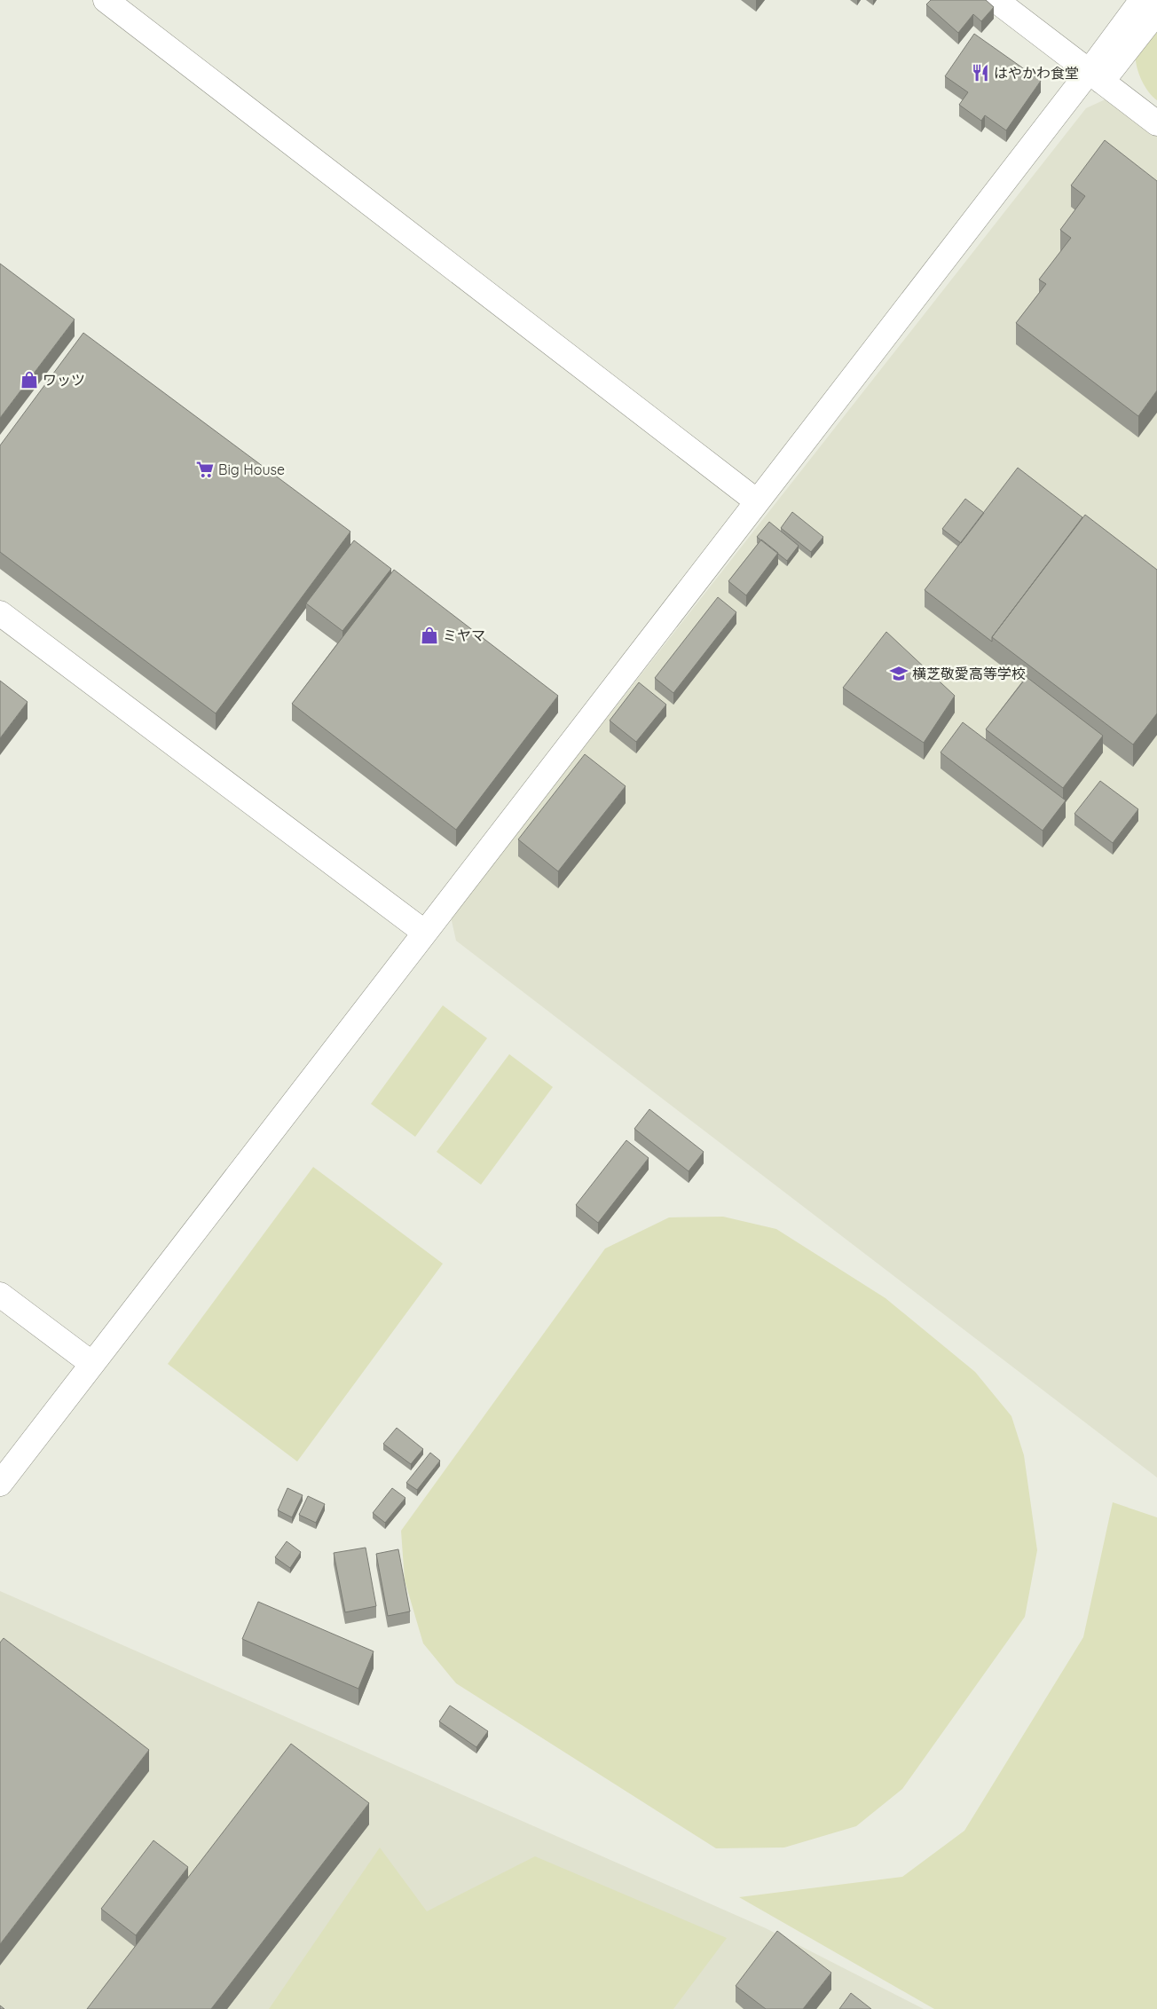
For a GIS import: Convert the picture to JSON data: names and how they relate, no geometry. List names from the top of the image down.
{
  "places": {
    "restaurant": ["はやかわ食堂"],
    "shop": ["ワッツ", "ミヤマ"],
    "supermarket": ["Big House"],
    "school or university": ["横芝敬愛高等学校"]
  }
}
